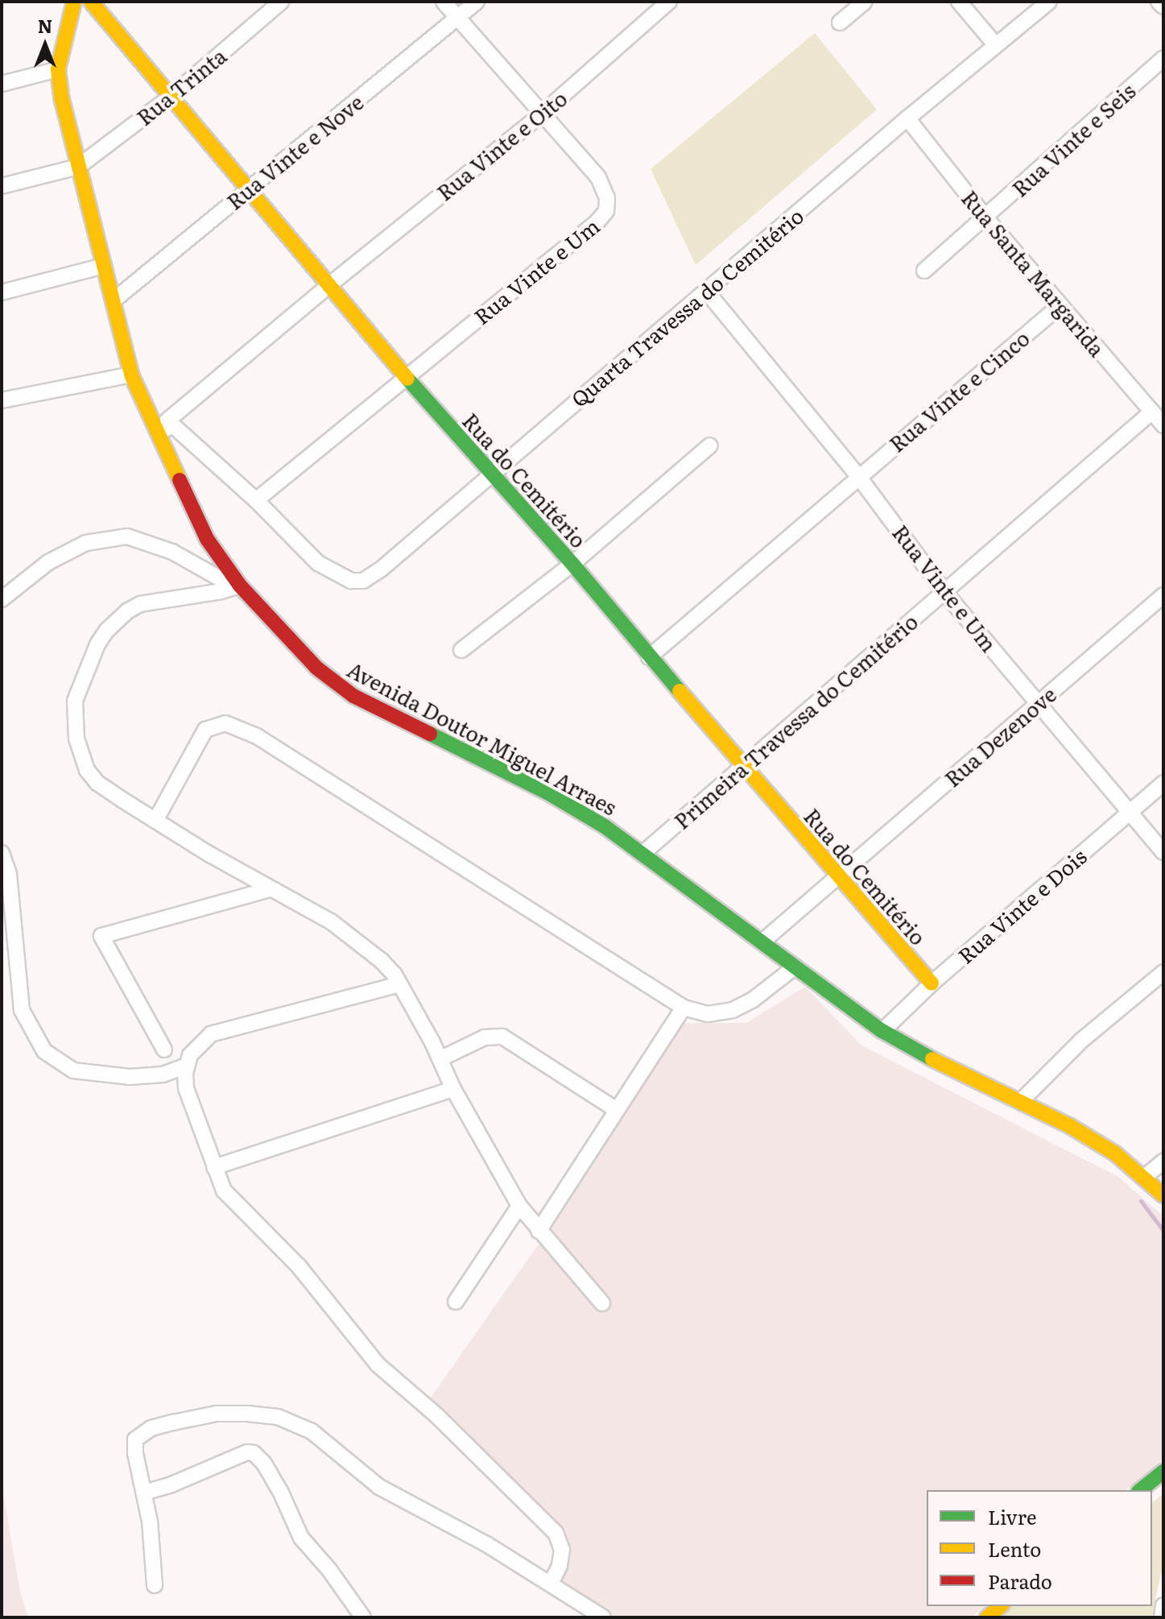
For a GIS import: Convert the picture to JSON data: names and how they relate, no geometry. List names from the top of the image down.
{
  "streets": {
    "main road": ["Rua do Cemitério", "Avenida Doutor Miguel Arraes"],
    "street": [
      "Rua Trinta",
      "Rua Vinte e Seis",
      "Rua Vinte e Oito",
      "Rua Vinte e Nove",
      "Rua Vinte e Um",
      "Rua Santa Margarida",
      "Quarta Travessa do Cemitério",
      "Rua Vinte e Cinco",
      "Primeira Travessa do Cemitério",
      "Rua Dezenove",
      "Rua Vinte e Dois"
    ]
  },
  "crossings": [
    ["Rua Trinta", "Rua do Cemitério"],
    ["Rua Trinta", "Avenida Doutor Miguel Arraes"],
    ["Rua Vinte e Seis", "Rua Santa Margarida"],
    ["Rua Vinte e Oito", "Rua Vinte e Um"],
    ["Rua Vinte e Oito", "Rua do Cemitério"],
    ["Rua Vinte e Nove", "Rua Vinte e Um"],
    ["Rua Vinte e Nove", "Rua do Cemitério"],
    ["Rua Vinte e Nove", "Avenida Doutor Miguel Arraes"],
    ["Rua Vinte e Um", "Quarta Travessa do Cemitério"],
    ["Rua Vinte e Um", "Rua Vinte e Cinco"],
    ["Rua Vinte e Um", "Rua do Cemitério"],
    ["Rua Vinte e Um", "Primeira Travessa do Cemitério"],
    ["Rua Vinte e Um", "Rua Dezenove"],
    ["Rua Vinte e Um", "Rua Vinte e Dois"],
    ["Rua Santa Margarida", "Quarta Travessa do Cemitério"],
    ["Rua Santa Margarida", "Rua Vinte e Cinco"],
    ["Rua Santa Margarida", "Primeira Travessa do Cemitério"],
    ["Quarta Travessa do Cemitério", "Rua do Cemitério"],
    ["Rua Vinte e Cinco", "Rua do Cemitério"],
    ["Rua do Cemitério", "Primeira Travessa do Cemitério"],
    ["Rua do Cemitério", "Rua Dezenove"],
    ["Rua do Cemitério", "Rua Vinte e Dois"],
    ["Primeira Travessa do Cemitério", "Avenida Doutor Miguel Arraes"],
    ["Rua Dezenove", "Avenida Doutor Miguel Arraes"],
    ["Avenida Doutor Miguel Arraes", "Rua Vinte e Dois"]
  ],
  "legend": ["Livre", "Lento", "Parado"],
  "north": "top"
}
